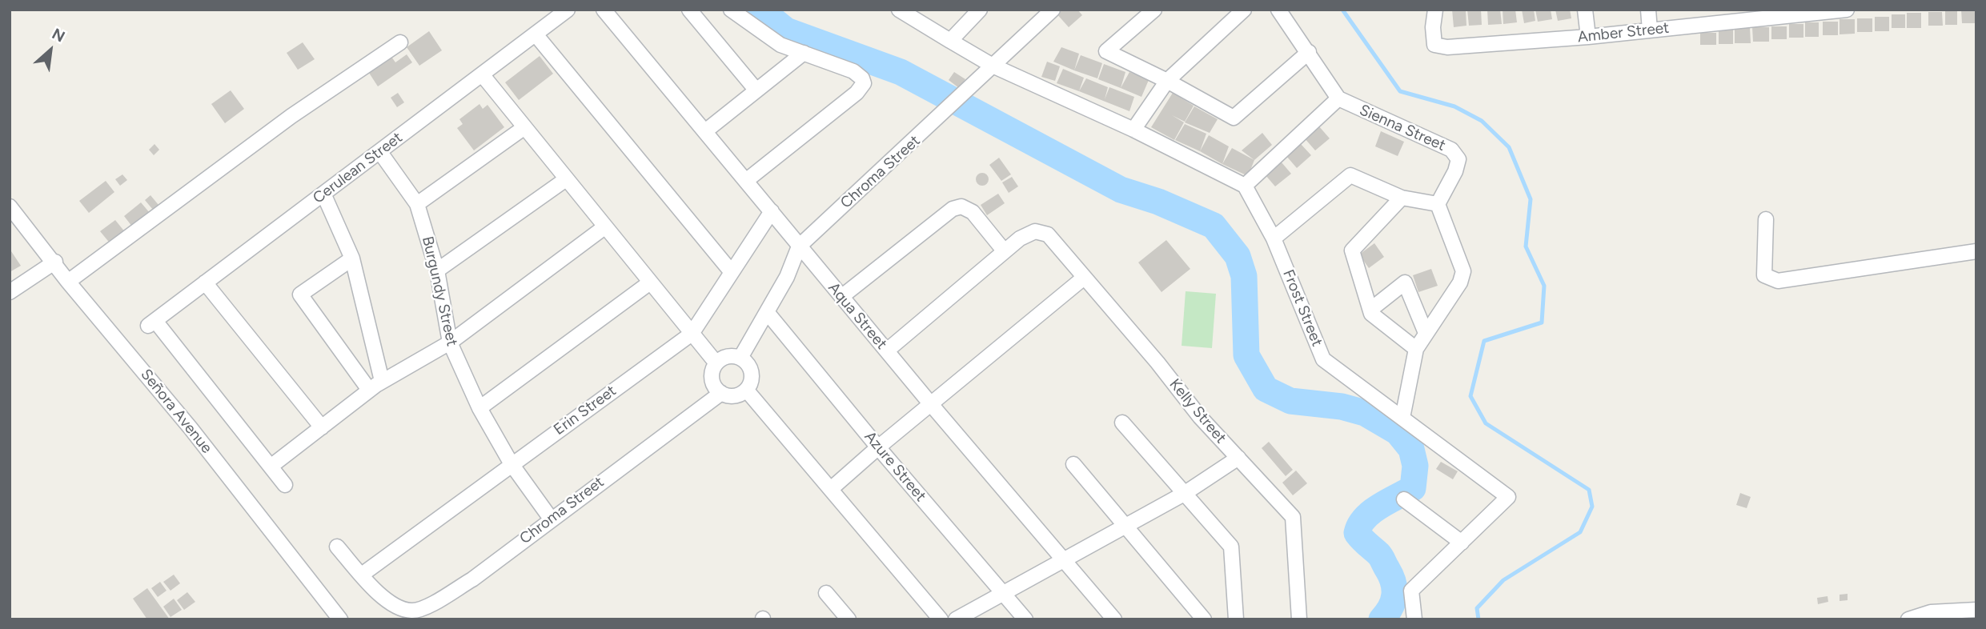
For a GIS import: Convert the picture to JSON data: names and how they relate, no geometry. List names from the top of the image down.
{
  "streets": {
    "street": [
      "Amber Street",
      "Sienna Street",
      "Cerulean Street",
      "Chroma Street",
      "Burgundy Street",
      "Frost Street",
      "Aqua Street",
      "Erin Street",
      "Señora Avenue",
      "Kelly Street",
      "Azure Street"
    ]
  },
  "crossings": [
    ["Cerulean Street", "Burgundy Street"],
    ["Chroma Street", "Burgundy Street"],
    ["Chroma Street", "Aqua Street"],
    ["Chroma Street", "Erin Street"],
    ["Chroma Street", "Azure Street"],
    ["Burgundy Street", "Erin Street"],
    ["Aqua Street", "Erin Street"]
  ],
  "north": "top right"
}
